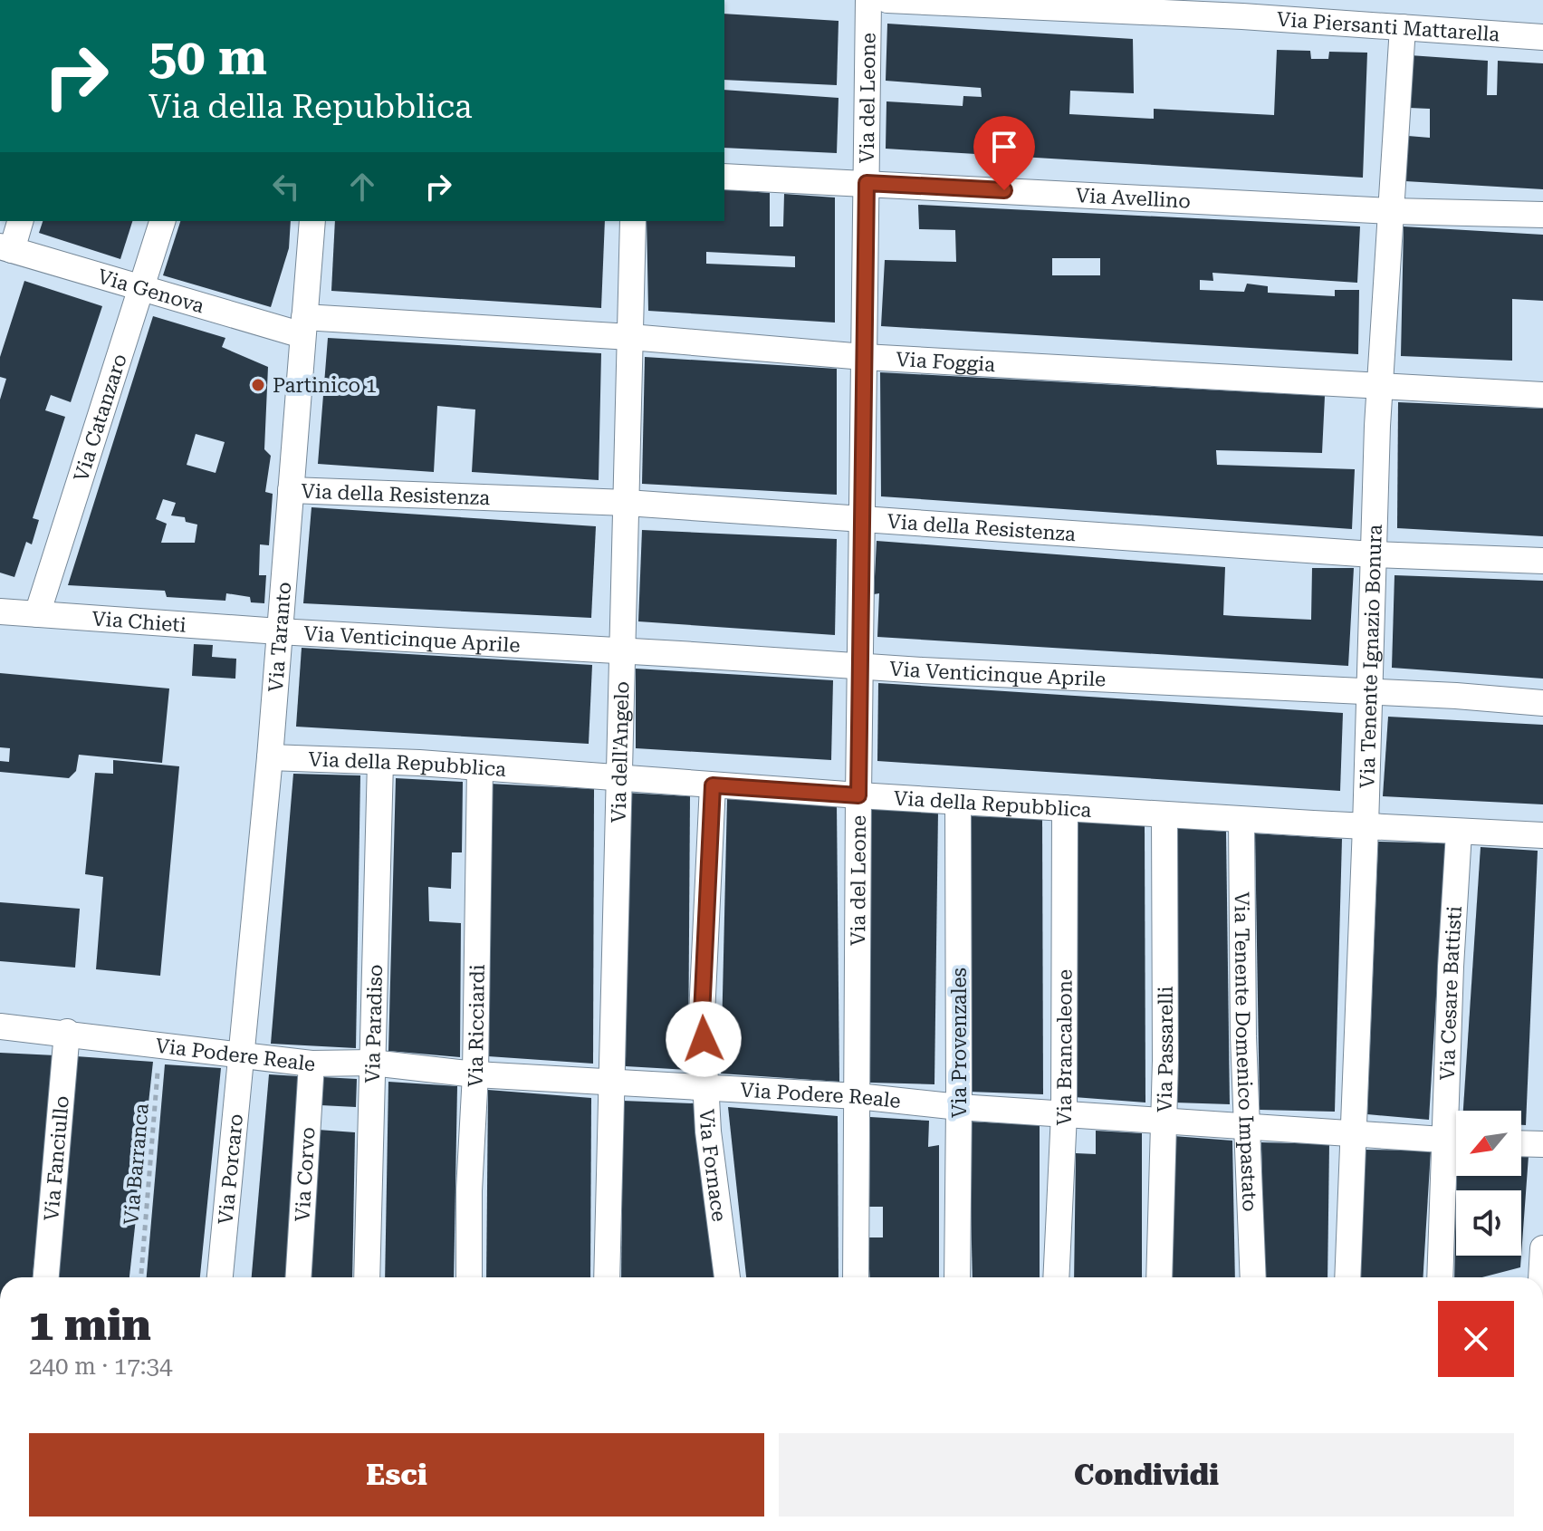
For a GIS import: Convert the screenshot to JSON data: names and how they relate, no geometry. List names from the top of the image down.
{
  "streets": {
    "street": [
      "Via Piersanti Mattarella",
      "Via del Leone",
      "Via Avellino",
      "Via Genova",
      "Via Foggia",
      "Via Catanzaro",
      "Via della Resistenza",
      "Via Chieti",
      "Via Taranto",
      "Via Venticinque Aprile",
      "Via Tenente Ignazio Bonura",
      "Via dell'Angelo",
      "Via della Repubblica",
      "Via Cesare Battisti",
      "Via Paradiso",
      "Via Ricciardi",
      "Via Provenzales",
      "Via Brancaleone",
      "Via Passarelli",
      "Via Tenente Domenico Impastato",
      "Via Podere Reale",
      "Via Fanciullo",
      "Via Fornace",
      "Via Porcaro",
      "Via Corvo"
    ],
    "path": ["Via Barranca"]
  },
  "crossings": [
    ["Via Piersanti Mattarella", "Via Tenente Ignazio Bonura"],
    ["Via del Leone", "Via Avellino"],
    ["Via del Leone", "Via Foggia"],
    ["Via del Leone", "Via della Resistenza"],
    ["Via del Leone", "Via Venticinque Aprile"],
    ["Via del Leone", "Via della Repubblica"],
    ["Via del Leone", "Via Podere Reale"],
    ["Via Avellino", "Via Tenente Ignazio Bonura"],
    ["Via Genova", "Via Foggia"],
    ["Via Genova", "Via Catanzaro"],
    ["Via Genova", "Via Taranto"],
    ["Via Foggia", "Via Taranto"],
    ["Via Foggia", "Via Tenente Ignazio Bonura"],
    ["Via Foggia", "Via dell'Angelo"],
    ["Via Catanzaro", "Via Chieti"],
    ["Via della Resistenza", "Via Taranto"],
    ["Via della Resistenza", "Via Tenente Ignazio Bonura"],
    ["Via della Resistenza", "Via dell'Angelo"],
    ["Via Chieti", "Via Taranto"],
    ["Via Chieti", "Via Venticinque Aprile"],
    ["Via Taranto", "Via Venticinque Aprile"],
    ["Via Taranto", "Via della Repubblica"],
    ["Via Taranto", "Via Podere Reale"],
    ["Via Taranto", "Via Porcaro"],
    ["Via Venticinque Aprile", "Via Tenente Ignazio Bonura"],
    ["Via Venticinque Aprile", "Via dell'Angelo"],
    ["Via Tenente Ignazio Bonura", "Via della Repubblica"],
    ["Via Tenente Ignazio Bonura", "Via Podere Reale"],
    ["Via dell'Angelo", "Via della Repubblica"],
    ["Via dell'Angelo", "Via Podere Reale"],
    ["Via della Repubblica", "Via Cesare Battisti"],
    ["Via della Repubblica", "Via Paradiso"],
    ["Via della Repubblica", "Via Ricciardi"],
    ["Via della Repubblica", "Via Provenzales"],
    ["Via della Repubblica", "Via Brancaleone"],
    ["Via della Repubblica", "Via Passarelli"],
    ["Via della Repubblica", "Via Tenente Domenico Impastato"],
    ["Via della Repubblica", "Via Fornace"],
    ["Via Paradiso", "Via Podere Reale"],
    ["Via Ricciardi", "Via Podere Reale"],
    ["Via Provenzales", "Via Podere Reale"],
    ["Via Brancaleone", "Via Podere Reale"],
    ["Via Passarelli", "Via Podere Reale"],
    ["Via Tenente Domenico Impastato", "Via Podere Reale"],
    ["Via Podere Reale", "Via Fanciullo"],
    ["Via Podere Reale", "Via Barranca"],
    ["Via Podere Reale", "Via Fornace"],
    ["Via Podere Reale", "Via Porcaro"],
    ["Via Podere Reale", "Via Corvo"]
  ],
  "places": ["Partinico 1"],
  "north": "bottom left",
  "page": {
    "turn": ["50 m", "Via della Repubblica"],
    "heading": ["1 min", "240 m · 17:34"],
    "buttons": ["Esci", "Condividi"]
  }
}
